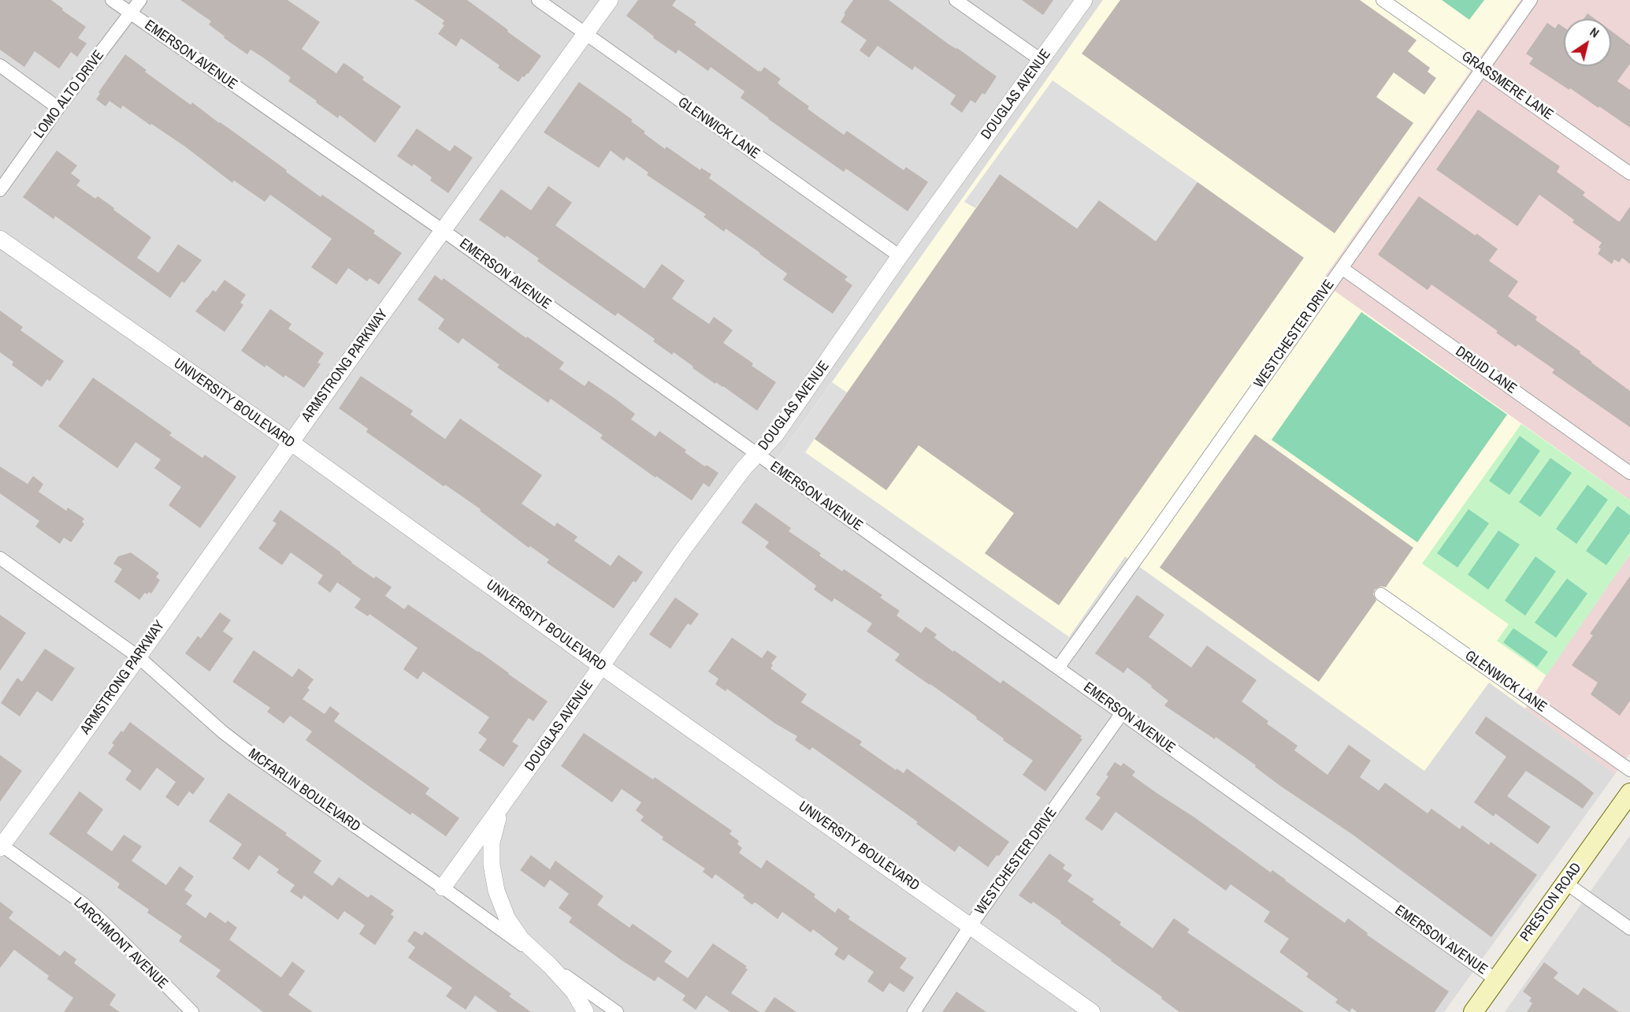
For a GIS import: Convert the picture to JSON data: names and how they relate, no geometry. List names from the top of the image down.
{
  "streets": {
    "main road": ["PRESTON ROAD"],
    "street": [
      "EMERSON AVENUE",
      "GRASSMERE LANE",
      "LOMO ALTO DRIVE",
      "DOUGLAS AVENUE",
      "GLENWICK LANE",
      "WESTCHESTER DRIVE",
      "ARMSTRONG PARKWAY",
      "DRUID LANE",
      "UNIVERSITY BOULEVARD",
      "MCFARLIN BOULEVARD",
      "LARCHMONT AVENUE"
    ]
  },
  "crossings": [
    ["EMERSON AVENUE", "LOMO ALTO DRIVE"],
    ["EMERSON AVENUE", "DOUGLAS AVENUE"],
    ["EMERSON AVENUE", "WESTCHESTER DRIVE"],
    ["EMERSON AVENUE", "ARMSTRONG PARKWAY"],
    ["EMERSON AVENUE", "PRESTON ROAD"],
    ["GRASSMERE LANE", "WESTCHESTER DRIVE"],
    ["DOUGLAS AVENUE", "GLENWICK LANE"],
    ["DOUGLAS AVENUE", "UNIVERSITY BOULEVARD"],
    ["DOUGLAS AVENUE", "MCFARLIN BOULEVARD"],
    ["GLENWICK LANE", "ARMSTRONG PARKWAY"],
    ["WESTCHESTER DRIVE", "DRUID LANE"],
    ["WESTCHESTER DRIVE", "UNIVERSITY BOULEVARD"],
    ["ARMSTRONG PARKWAY", "UNIVERSITY BOULEVARD"],
    ["ARMSTRONG PARKWAY", "MCFARLIN BOULEVARD"],
    ["ARMSTRONG PARKWAY", "LARCHMONT AVENUE"]
  ],
  "north": "top right"
}
